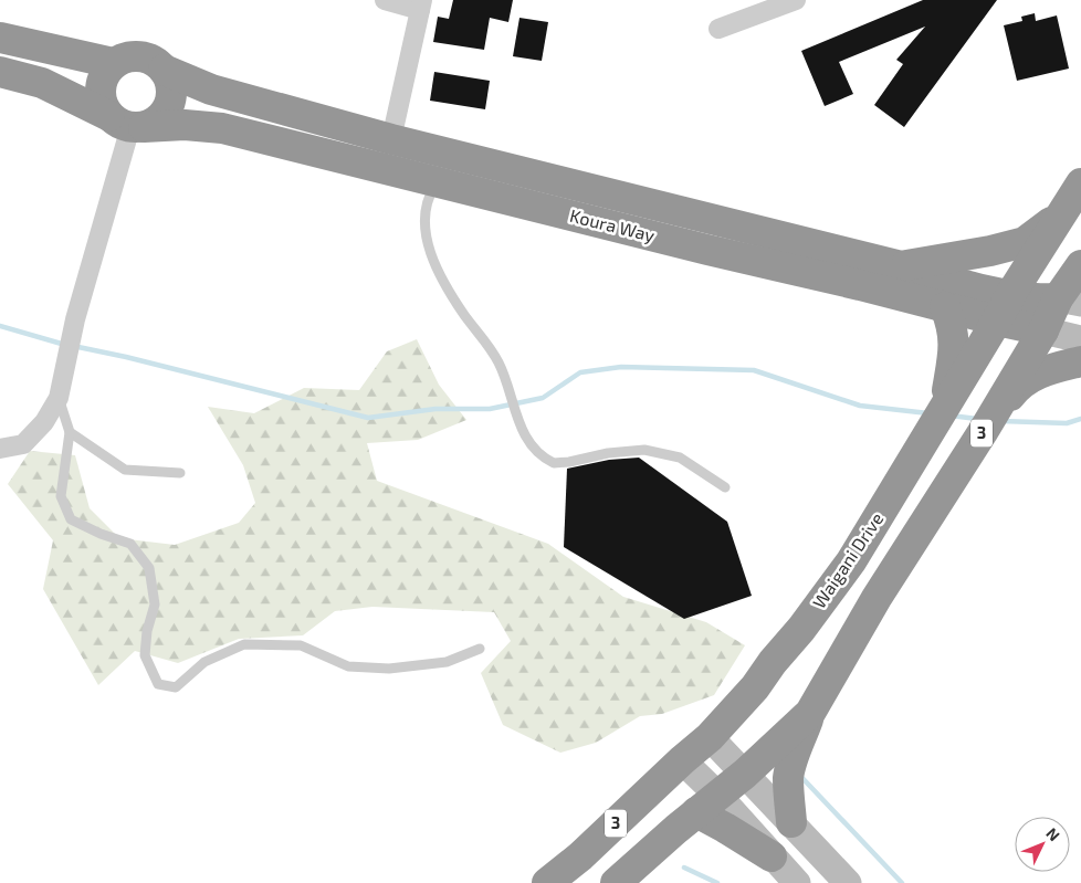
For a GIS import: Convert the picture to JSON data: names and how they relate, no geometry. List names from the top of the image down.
{
  "streets": {
    "highway": ["Koura Way", "3", "Waigani Drive"]
  },
  "crossings": [
    ["Koura Way", "3"],
    ["Koura Way", "Waigani Drive"]
  ],
  "north": "top right"
}
